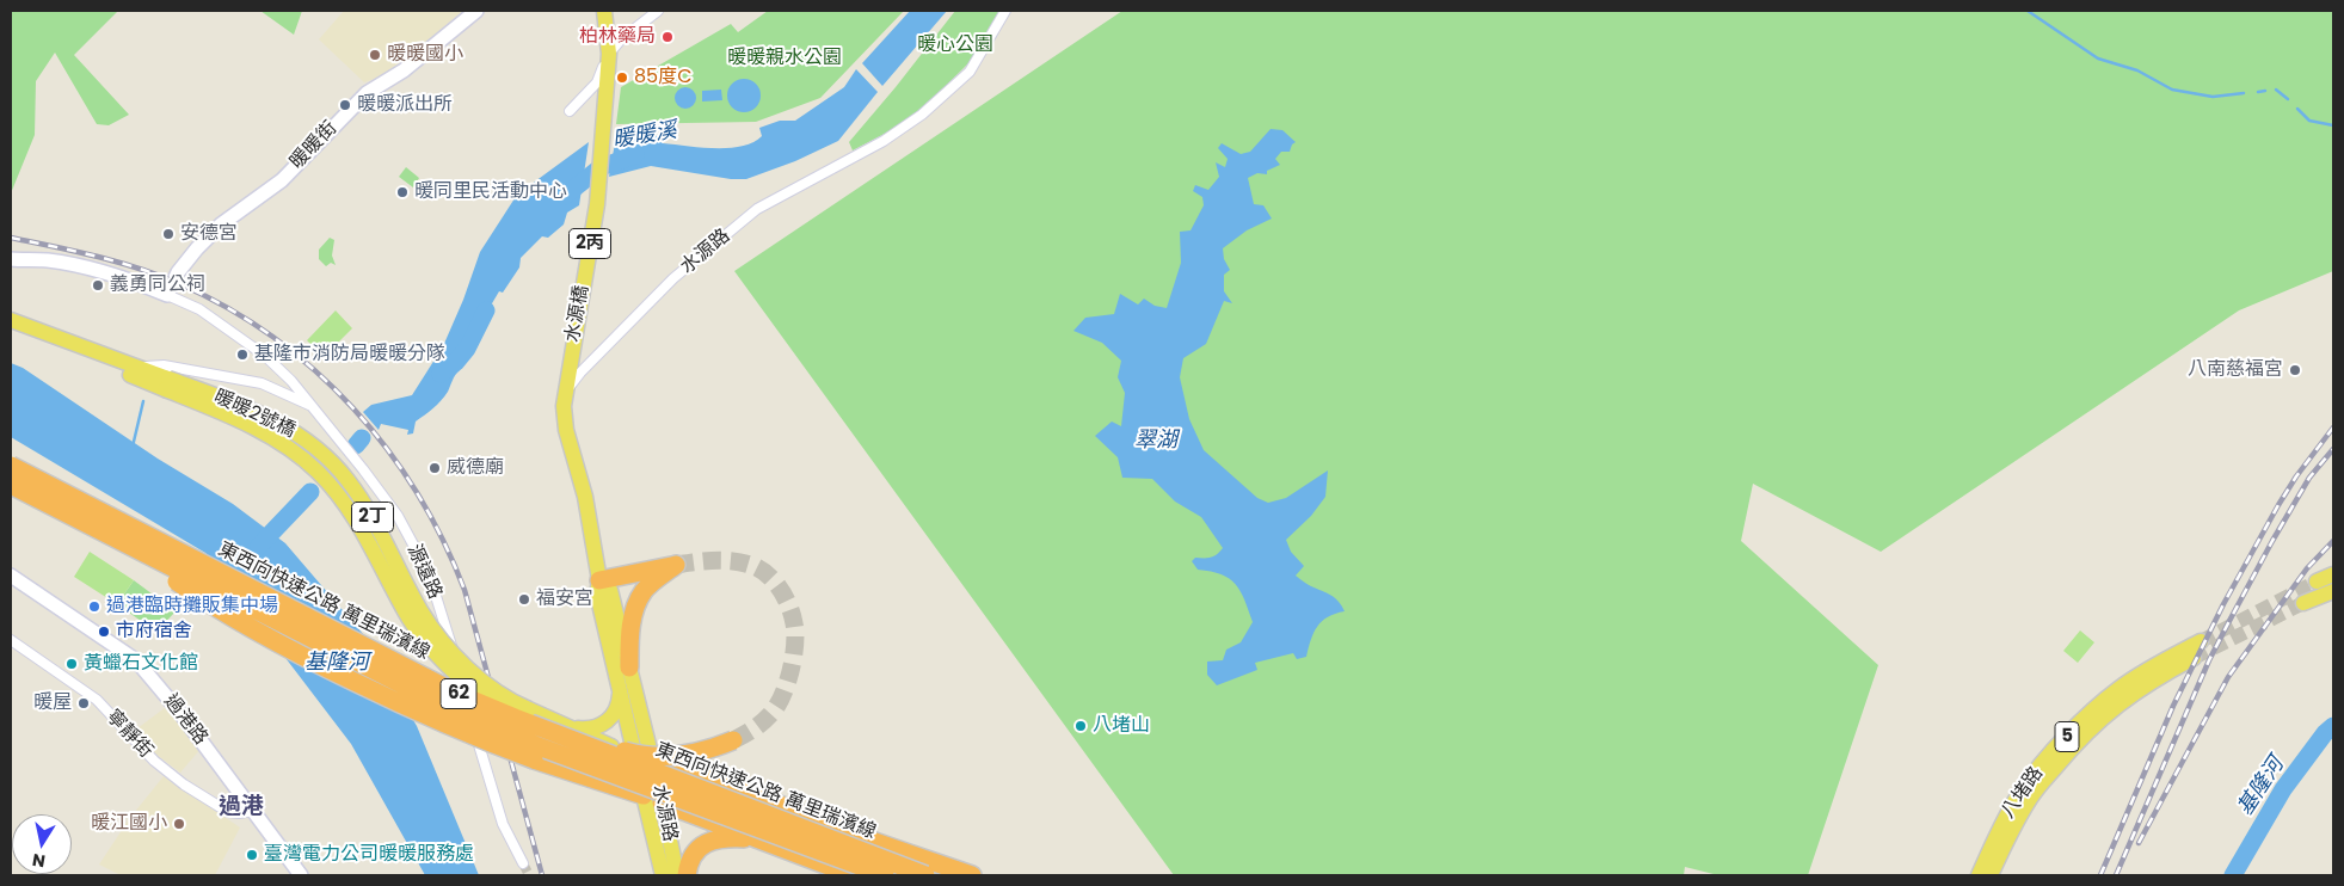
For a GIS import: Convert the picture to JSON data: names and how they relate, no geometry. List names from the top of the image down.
{
  "streets": {
    "highway": ["東西向快速公路 萬里瑞濱線", "62"],
    "main road": [
      "2丙",
      "水源路",
      "水源橋",
      "暖暖2號橋",
      "2丁",
      "源遠路",
      "5",
      "八堵路"
    ],
    "street": ["暖暖街", "過港路", "寧靜街"]
  },
  "crossings": [
    ["2丙", "水源橋"],
    ["水源路", "水源橋"],
    ["水源路", "2丁"],
    ["暖暖2號橋", "2丁"],
    ["暖暖2號橋", "源遠路"],
    ["暖暖2號橋", "東西向快速公路 萬里瑞濱線"],
    ["2丁", "源遠路"],
    ["2丁", "東西向快速公路 萬里瑞濱線"],
    ["過港路", "寧靜街"]
  ],
  "districts": ["過港"],
  "water": ["暖暖溪", "翠湖", "基隆河"],
  "parks": ["暖心公園", "暖暖親水公園"],
  "places": [
    "柏林藥局",
    "暖暖國小",
    "85度C",
    "暖暖派出所",
    "暖同里民活動中心",
    "安德宮",
    "義勇同公祠",
    "基隆市消防局暖暖分隊",
    "八南慈福宮",
    "威德廟",
    "福安宮",
    "過港臨時攤販集中場",
    "市府宿舍",
    "黃蠟石文化館",
    "暖屋",
    "八堵山",
    "暖江國小",
    "臺灣電力公司暖暖服務處"
  ],
  "north": "bottom"
}
